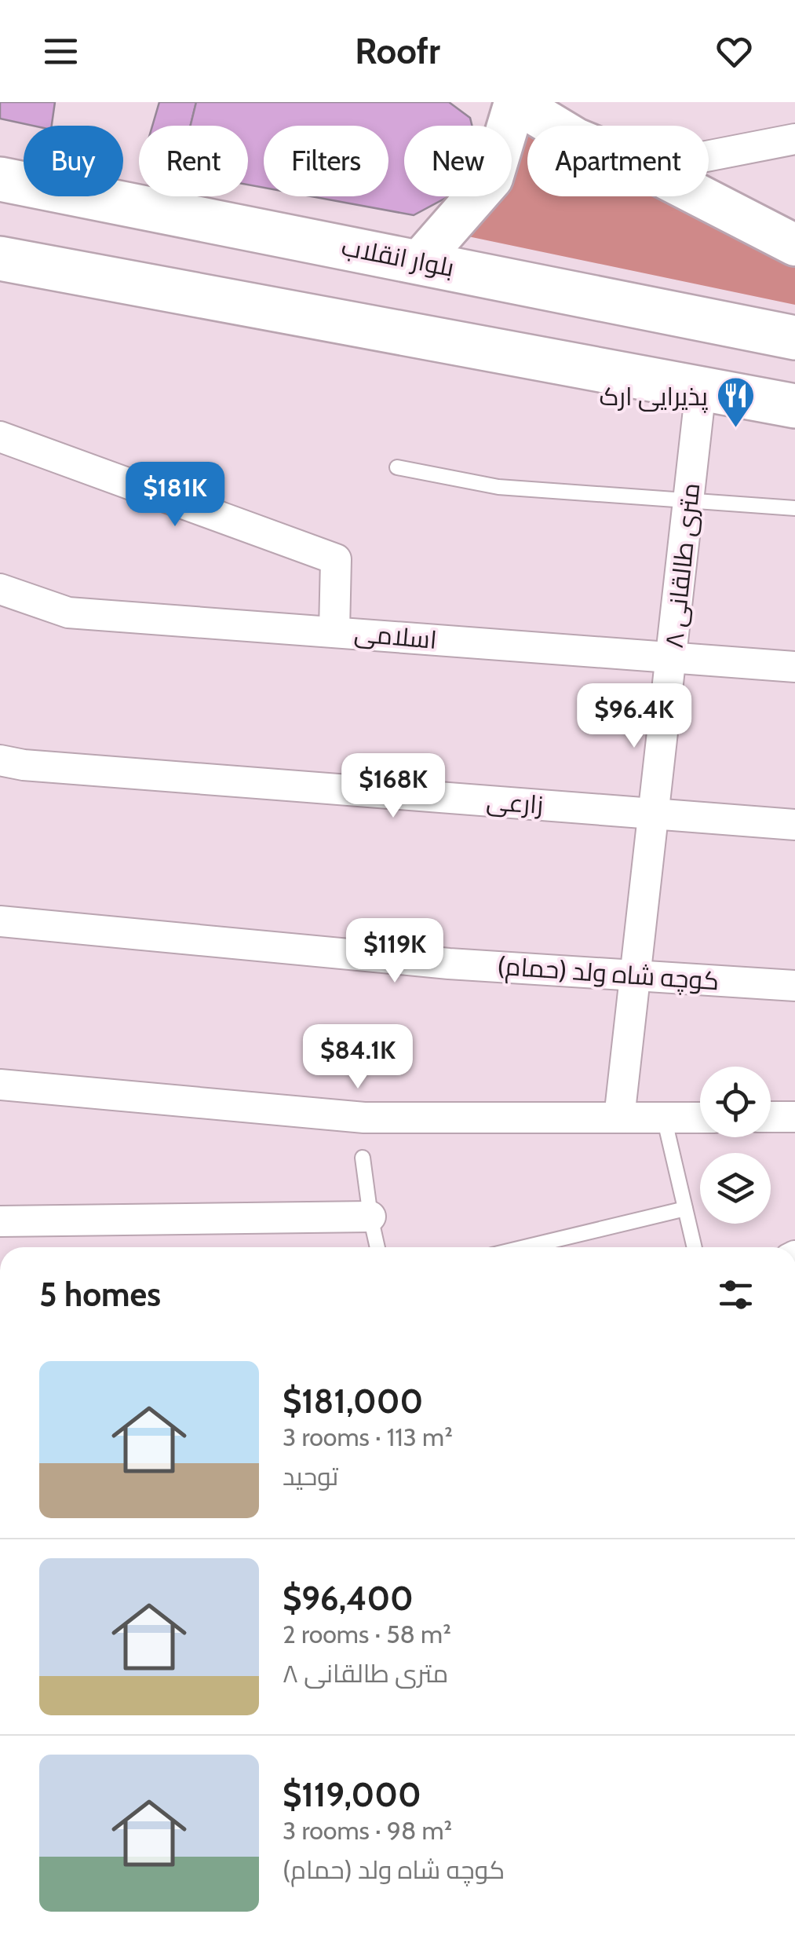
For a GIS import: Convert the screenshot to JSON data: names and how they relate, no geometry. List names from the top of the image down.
{
  "streets": {
    "main road": ["بلوار انقلاب"],
    "street": [
      "۸ متری طالقانی",
      "اسلامی",
      "زارعی",
      "کوچه شاه ولد (حمام)"
    ]
  },
  "crossings": [
    ["۸ متری طالقانی", "اسلامی"],
    ["۸ متری طالقانی", "زارعی"],
    ["۸ متری طالقانی", "کوچه شاه ولد (حمام)"]
  ],
  "places": {
    "restaurant": ["پذیرایی ارک"]
  },
  "page": {
    "header": "Roofr",
    "chip": [
      "Buy",
      "Rent",
      "Filters",
      "New",
      "Apartment"
    ],
    "price": [
      "$181K",
      "$96.4K",
      "$168K",
      "$119K",
      "$84.1K"
    ],
    "heading": "5 homes",
    "list": [
      {
        "name": "$181,000",
        "note": "3 rooms · 113 m² · توحید"
      },
      {
        "name": "$96,400",
        "note": "2 rooms · 58 m² · ۸ متری طالقانی"
      },
      {
        "name": "$119,000",
        "note": "3 rooms · 98 m² · کوچه شاه ولد (حمام)"
      }
    ]
  }
}
